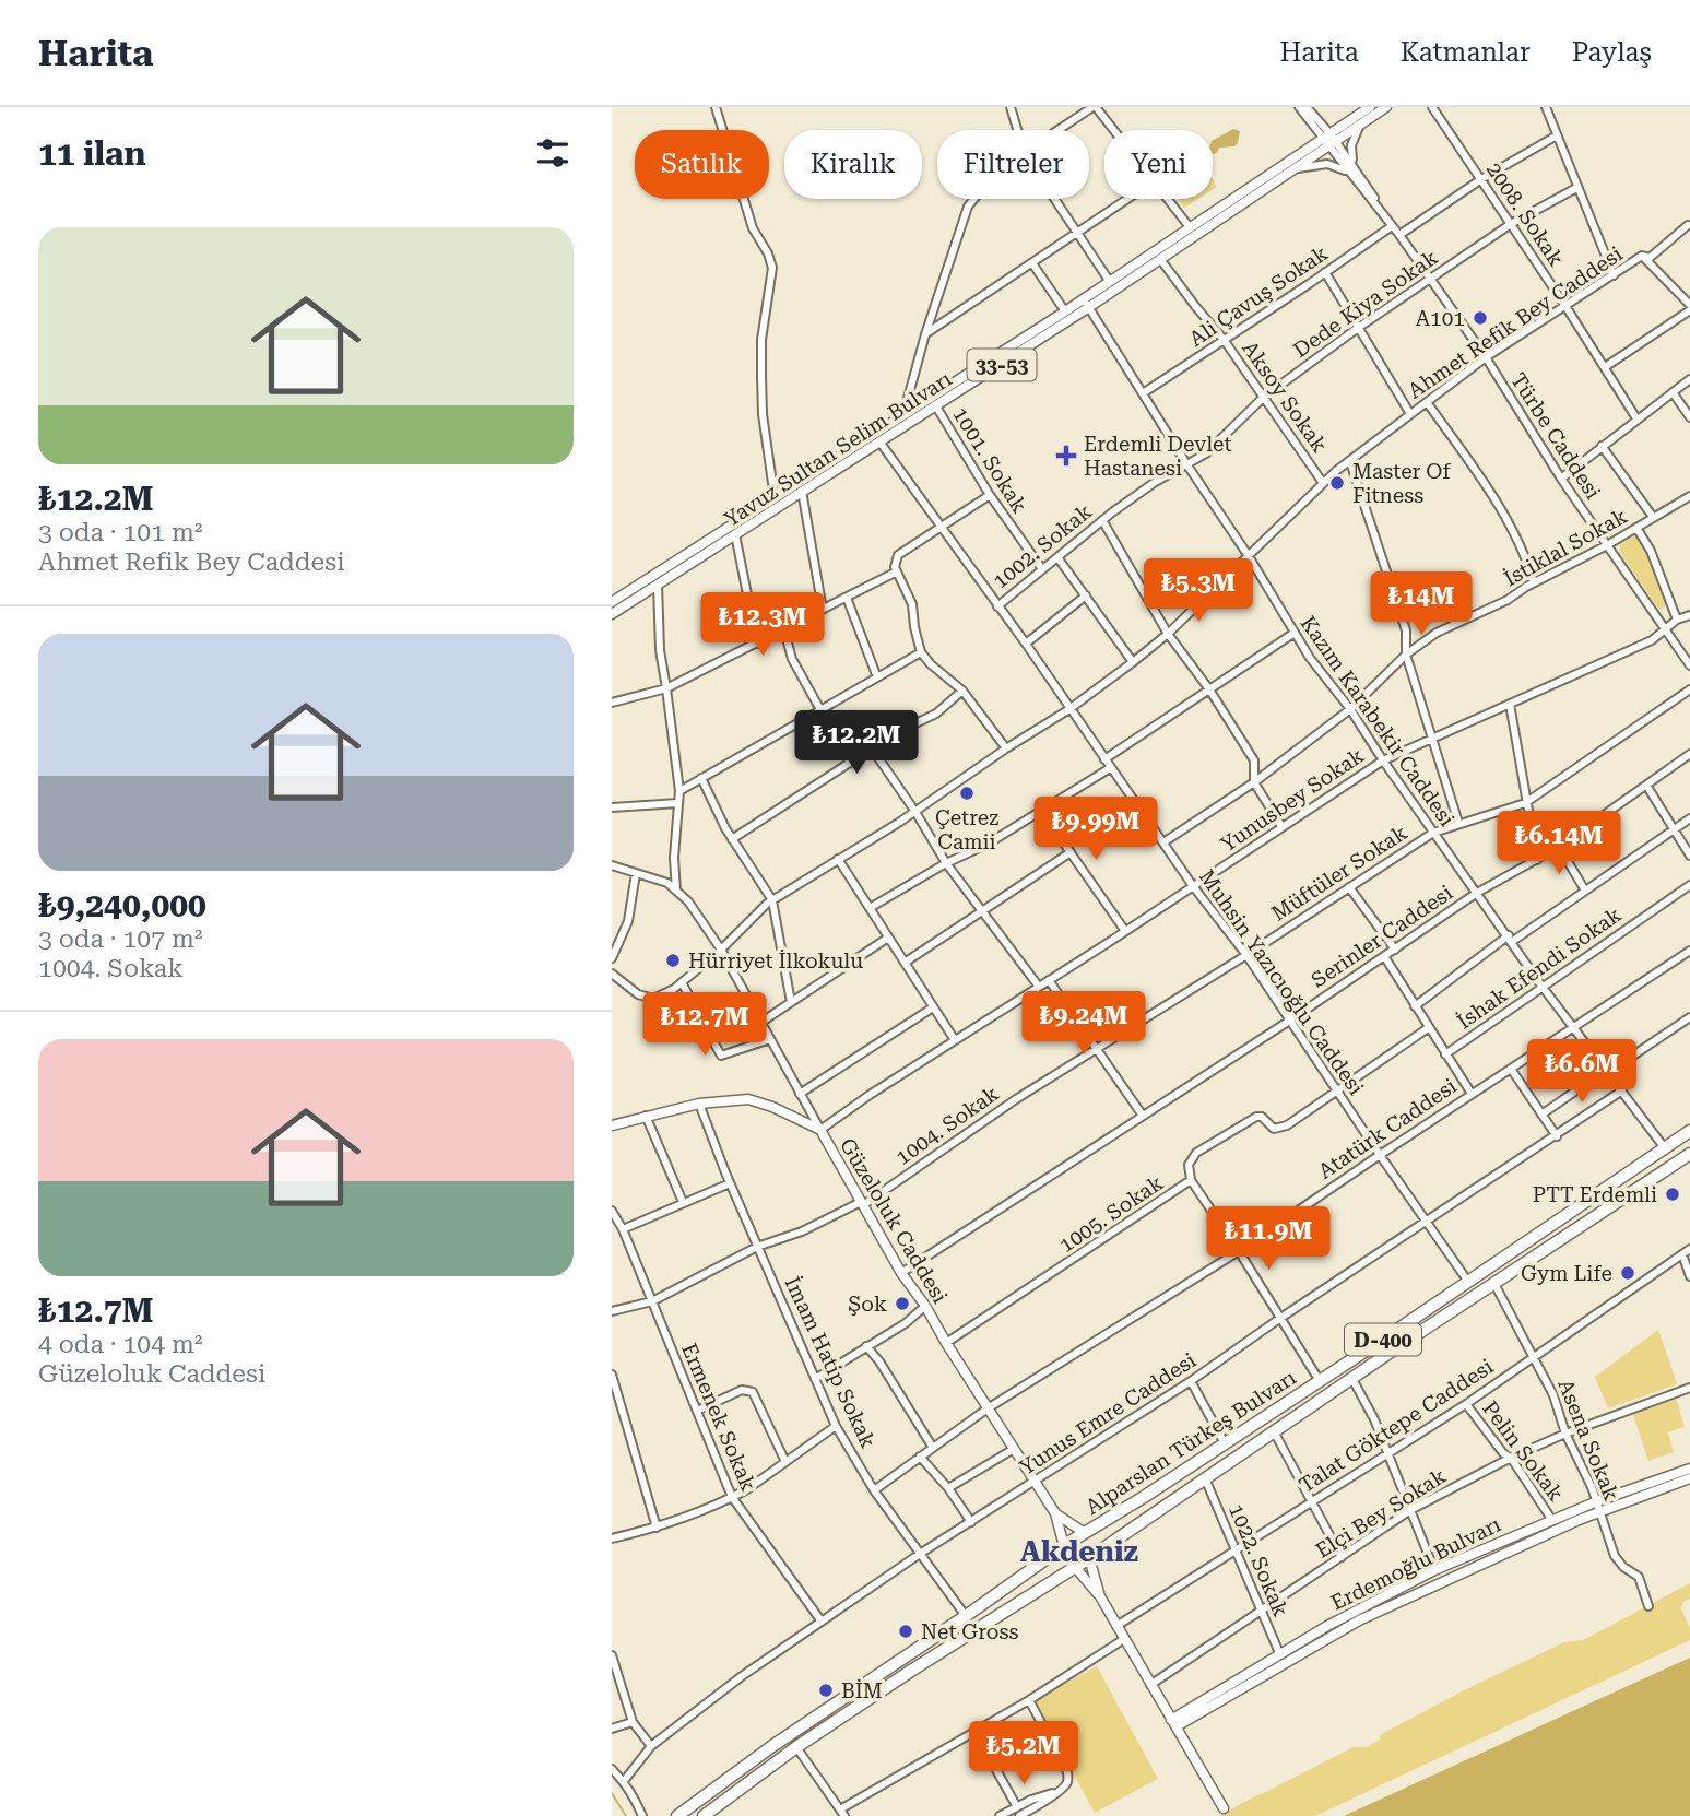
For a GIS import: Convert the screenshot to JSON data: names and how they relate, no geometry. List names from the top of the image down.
{
  "streets": {
    "highway": ["D-400", "Alparslan Türkeş Bulvarı"],
    "main road": [
      "33-53",
      "Yavuz Sultan Selim Bulvarı",
      "Güzeloluk Caddesi",
      "Erdemoğlu Bulvarı"
    ],
    "street": [
      "2008. Sokak",
      "Ali Çavuş Sokak",
      "Dede Kiya Sokak",
      "Ahmet Refik Bey Caddesi",
      "Aksoy Sokak",
      "Türbe Caddesi",
      "1001. Sokak",
      "1002. Sokak",
      "İstiklal Sokak",
      "Kazım Karabekir Caddesi",
      "Yunusbey Sokak",
      "Müftüler Sokak",
      "Serinler Caddesi",
      "İshak Efendi Sokak",
      "Muhsin Yazıcıoğlu Caddesi",
      "1004. Sokak",
      "Atatürk Caddesi",
      "1005. Sokak",
      "İmam Hatip Sokak",
      "Yunus Emre Caddesi",
      "Ermenek Sokak",
      "Talat Göktepe Caddesi",
      "Asena Sokak",
      "Pelin Sokak",
      "Elçi Bey Sokak",
      "1022. Sokak"
    ]
  },
  "crossings": [
    ["2008. Sokak", "Dede Kiya Sokak"],
    ["2008. Sokak", "Ahmet Refik Bey Caddesi"],
    ["Ali Çavuş Sokak", "Aksoy Sokak"],
    ["Ali Çavuş Sokak", "Türbe Caddesi"],
    ["Ali Çavuş Sokak", "Kazım Karabekir Caddesi"],
    ["Dede Kiya Sokak", "Aksoy Sokak"],
    ["Dede Kiya Sokak", "Türbe Caddesi"],
    ["Dede Kiya Sokak", "1002. Sokak"],
    ["Dede Kiya Sokak", "Kazım Karabekir Caddesi"],
    ["Ahmet Refik Bey Caddesi", "Aksoy Sokak"],
    ["Ahmet Refik Bey Caddesi", "Türbe Caddesi"],
    ["Ahmet Refik Bey Caddesi", "Kazım Karabekir Caddesi"],
    ["Ahmet Refik Bey Caddesi", "Muhsin Yazıcıoğlu Caddesi"],
    ["Aksoy Sokak", "Yavuz Sultan Selim Bulvarı"],
    ["Türbe Caddesi", "Yavuz Sultan Selim Bulvarı"],
    ["Türbe Caddesi", "İstiklal Sokak"],
    ["Türbe Caddesi", "Yunusbey Sokak"],
    ["Yavuz Sultan Selim Bulvarı", "1001. Sokak"],
    ["Yavuz Sultan Selim Bulvarı", "Kazım Karabekir Caddesi"],
    ["Yavuz Sultan Selim Bulvarı", "Muhsin Yazıcıoğlu Caddesi"],
    ["1001. Sokak", "1002. Sokak"],
    ["1002. Sokak", "Kazım Karabekir Caddesi"],
    ["1002. Sokak", "Muhsin Yazıcıoğlu Caddesi"],
    ["İstiklal Sokak", "Kazım Karabekir Caddesi"],
    ["İstiklal Sokak", "Muhsin Yazıcıoğlu Caddesi"],
    ["Kazım Karabekir Caddesi", "Yunusbey Sokak"],
    ["Kazım Karabekir Caddesi", "Müftüler Sokak"],
    ["Kazım Karabekir Caddesi", "Serinler Caddesi"],
    ["Kazım Karabekir Caddesi", "İshak Efendi Sokak"],
    ["Kazım Karabekir Caddesi", "Atatürk Caddesi"],
    ["Kazım Karabekir Caddesi", "Yunus Emre Caddesi"],
    ["Kazım Karabekir Caddesi", "Alparslan Türkeş Bulvarı"],
    ["Yunusbey Sokak", "Muhsin Yazıcıoğlu Caddesi"],
    ["Yunusbey Sokak", "Güzeloluk Caddesi"],
    ["Müftüler Sokak", "Muhsin Yazıcıoğlu Caddesi"],
    ["Müftüler Sokak", "1004. Sokak"],
    ["Serinler Caddesi", "Muhsin Yazıcıoğlu Caddesi"],
    ["Serinler Caddesi", "Güzeloluk Caddesi"],
    ["Muhsin Yazıcıoğlu Caddesi", "1004. Sokak"],
    ["Muhsin Yazıcıoğlu Caddesi", "Atatürk Caddesi"],
    ["Muhsin Yazıcıoğlu Caddesi", "1005. Sokak"],
    ["Muhsin Yazıcıoğlu Caddesi", "Yunus Emre Caddesi"],
    ["Muhsin Yazıcıoğlu Caddesi", "Alparslan Türkeş Bulvarı"],
    ["1004. Sokak", "Güzeloluk Caddesi"],
    ["1004. Sokak", "İmam Hatip Sokak"],
    ["1004. Sokak", "Ermenek Sokak"],
    ["Atatürk Caddesi", "Güzeloluk Caddesi"],
    ["Atatürk Caddesi", "İmam Hatip Sokak"],
    ["1005. Sokak", "Güzeloluk Caddesi"],
    ["Güzeloluk Caddesi", "İmam Hatip Sokak"],
    ["Güzeloluk Caddesi", "Yunus Emre Caddesi"],
    ["Güzeloluk Caddesi", "Alparslan Türkeş Bulvarı"],
    ["İmam Hatip Sokak", "Yunus Emre Caddesi"],
    ["İmam Hatip Sokak", "Alparslan Türkeş Bulvarı"],
    ["Yunus Emre Caddesi", "Ermenek Sokak"],
    ["Talat Göktepe Caddesi", "Asena Sokak"],
    ["Talat Göktepe Caddesi", "Pelin Sokak"],
    ["Talat Göktepe Caddesi", "1022. Sokak"],
    ["Asena Sokak", "Alparslan Türkeş Bulvarı"],
    ["Asena Sokak", "Elçi Bey Sokak"],
    ["Asena Sokak", "Erdemoğlu Bulvarı"],
    ["Alparslan Türkeş Bulvarı", "1022. Sokak"],
    ["Pelin Sokak", "Elçi Bey Sokak"],
    ["Pelin Sokak", "Erdemoğlu Bulvarı"],
    ["Elçi Bey Sokak", "1022. Sokak"],
    ["1022. Sokak", "Erdemoğlu Bulvarı"]
  ],
  "districts": ["Akdeniz"],
  "places": {
    "other": [
      "A101",
      "Master Of Fitness",
      "Çetrez Camii",
      "Hürriyet İlkokulu",
      "PTT Erdemli",
      "Gym Life",
      "Şok",
      "Net Gross",
      "BİM"
    ],
    "health": ["Erdemli Devlet Hastanesi"]
  },
  "page": {
    "header": "Harita",
    "nav": ["Harita", "Katmanlar", "Paylaş"],
    "heading": "11 ilan",
    "chip": [
      "Satılık",
      "Kiralık",
      "Filtreler",
      "Yeni"
    ],
    "list": [
      {
        "name": "₺12.2M",
        "note": "3 oda · 101 m² · Ahmet Refik Bey Caddesi"
      },
      {
        "name": "₺9,240,000",
        "note": "3 oda · 107 m² · 1004. Sokak"
      },
      {
        "name": "₺12.7M",
        "note": "4 oda · 104 m² · Güzeloluk Caddesi"
      }
    ],
    "price": [
      "₺5.3M",
      "₺14M",
      "₺12.3M",
      "₺12.2M",
      "₺9.99M",
      "₺6.14M",
      "₺9.24M",
      "₺12.7M",
      "₺6.6M",
      "₺11.9M",
      "₺5.2M"
    ]
  }
}
